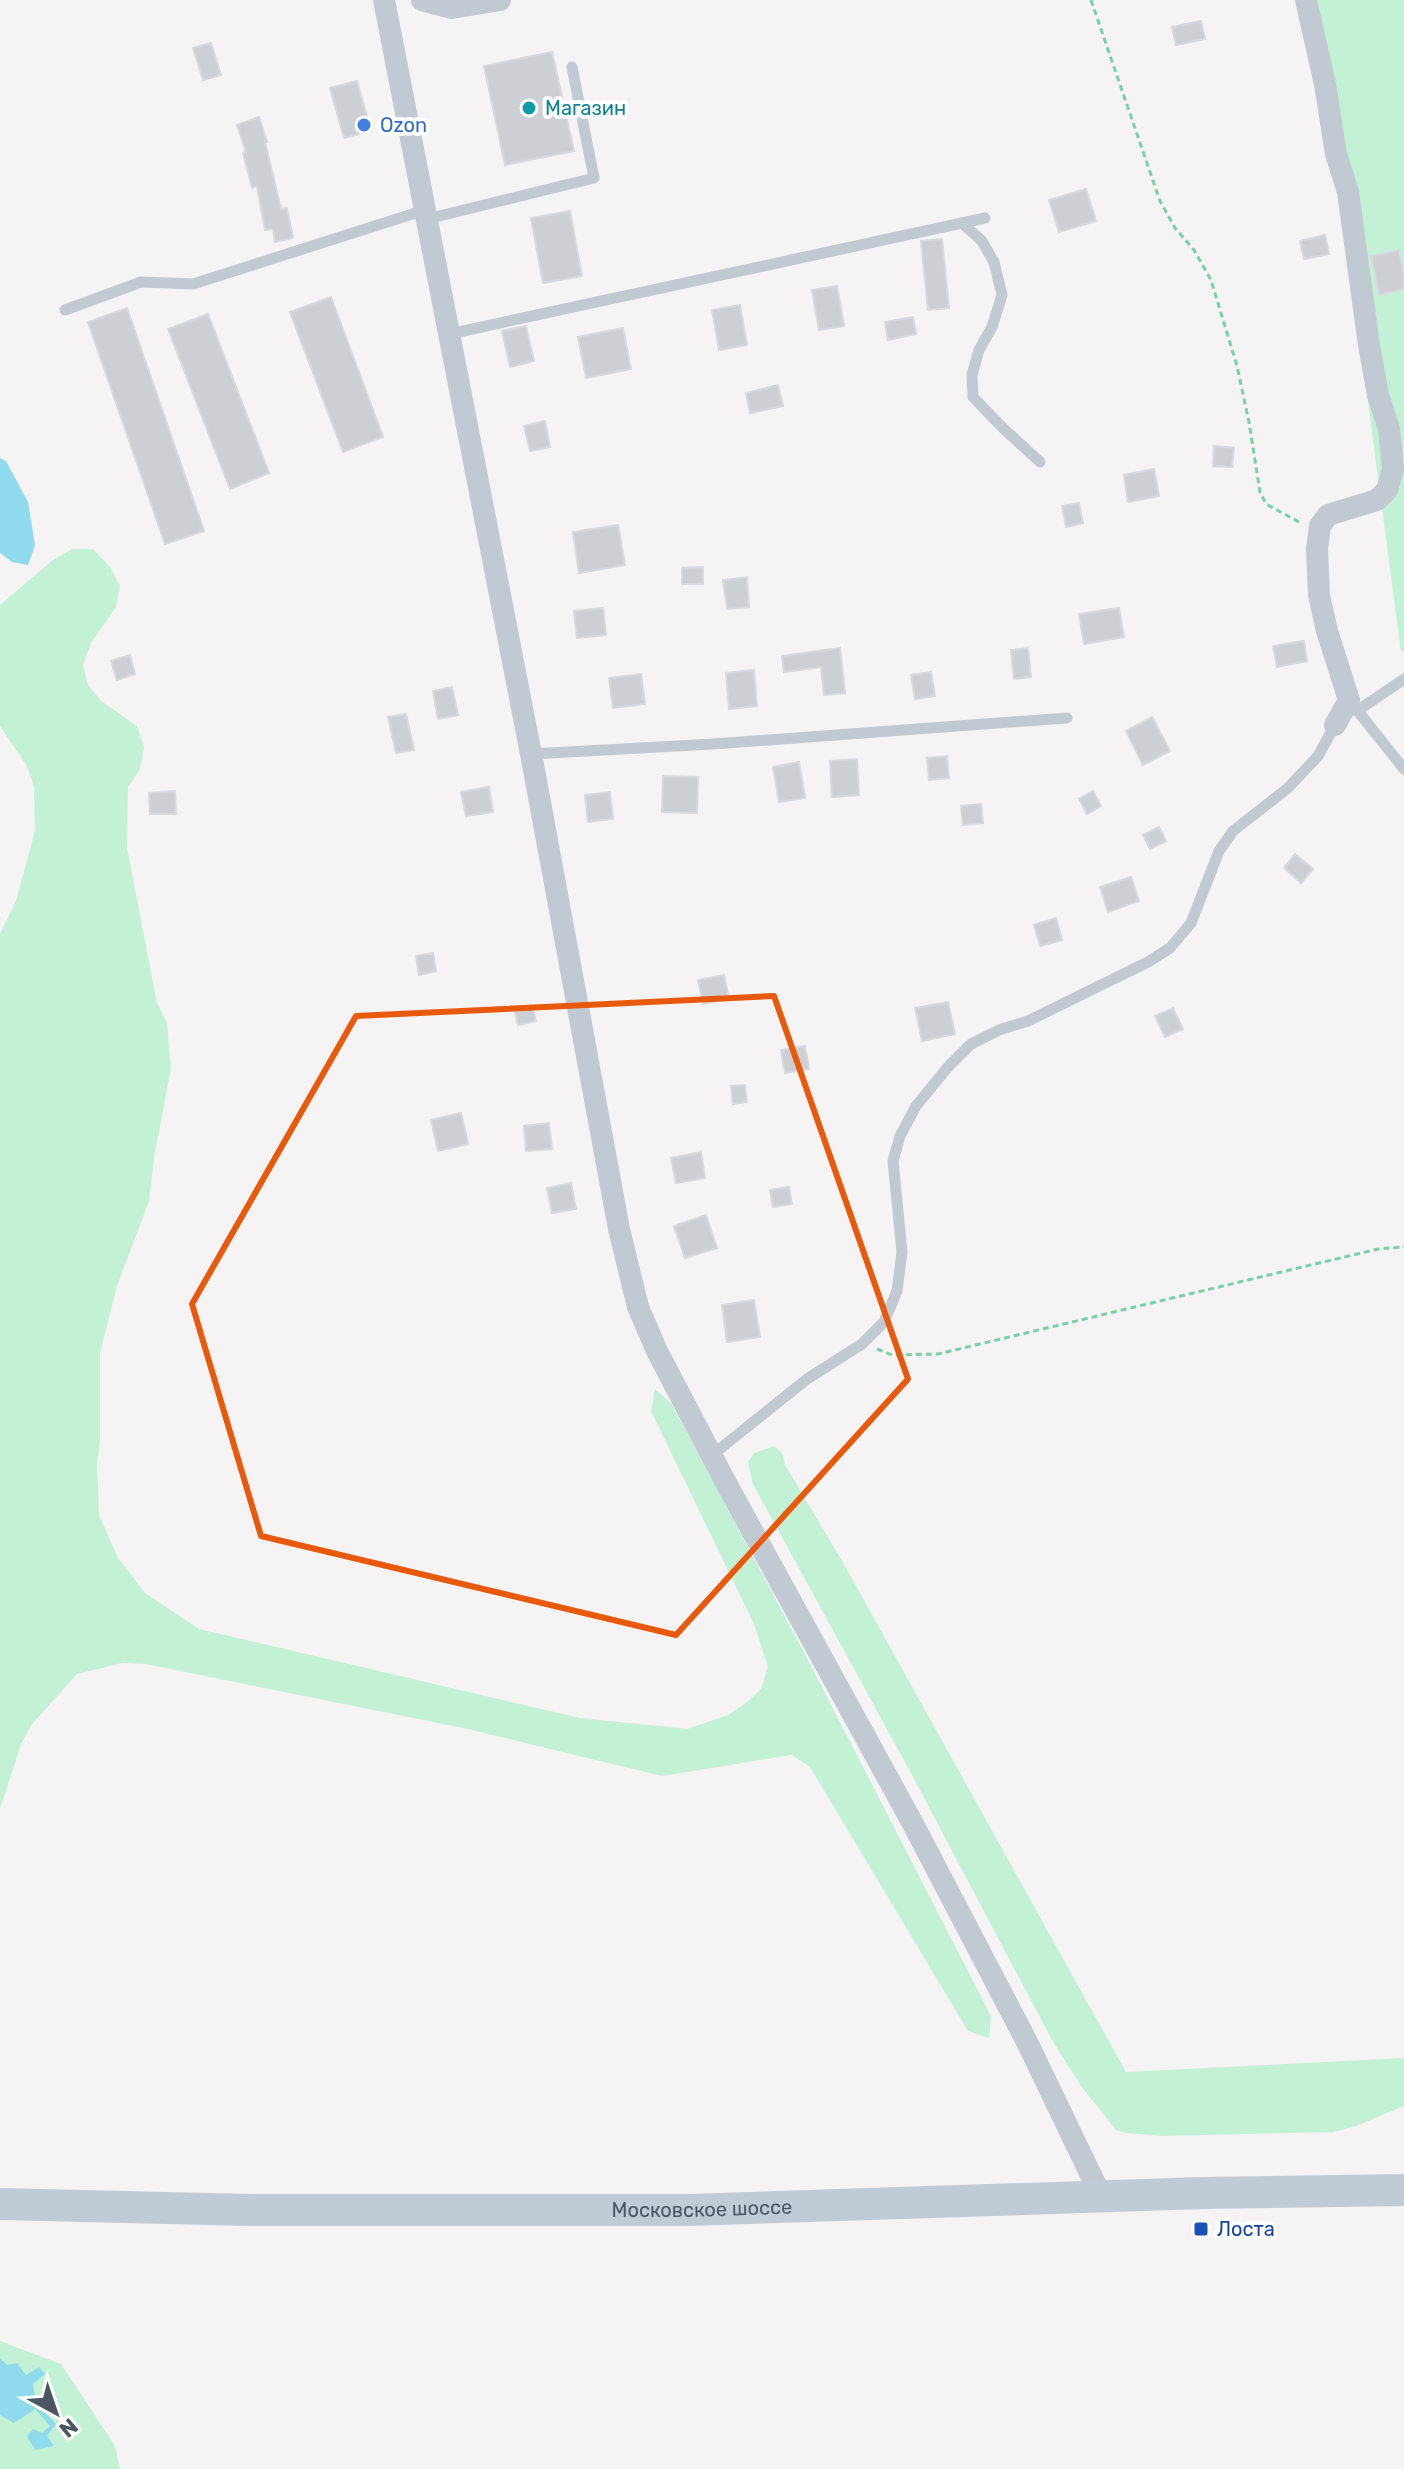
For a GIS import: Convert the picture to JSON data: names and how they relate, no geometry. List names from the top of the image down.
{
  "streets": {
    "main road": ["Московское шоссе"]
  },
  "places": {
    "other": ["Магазин", "Ozon"],
    "transit": ["Лоста"]
  },
  "north": "bottom right"
}
